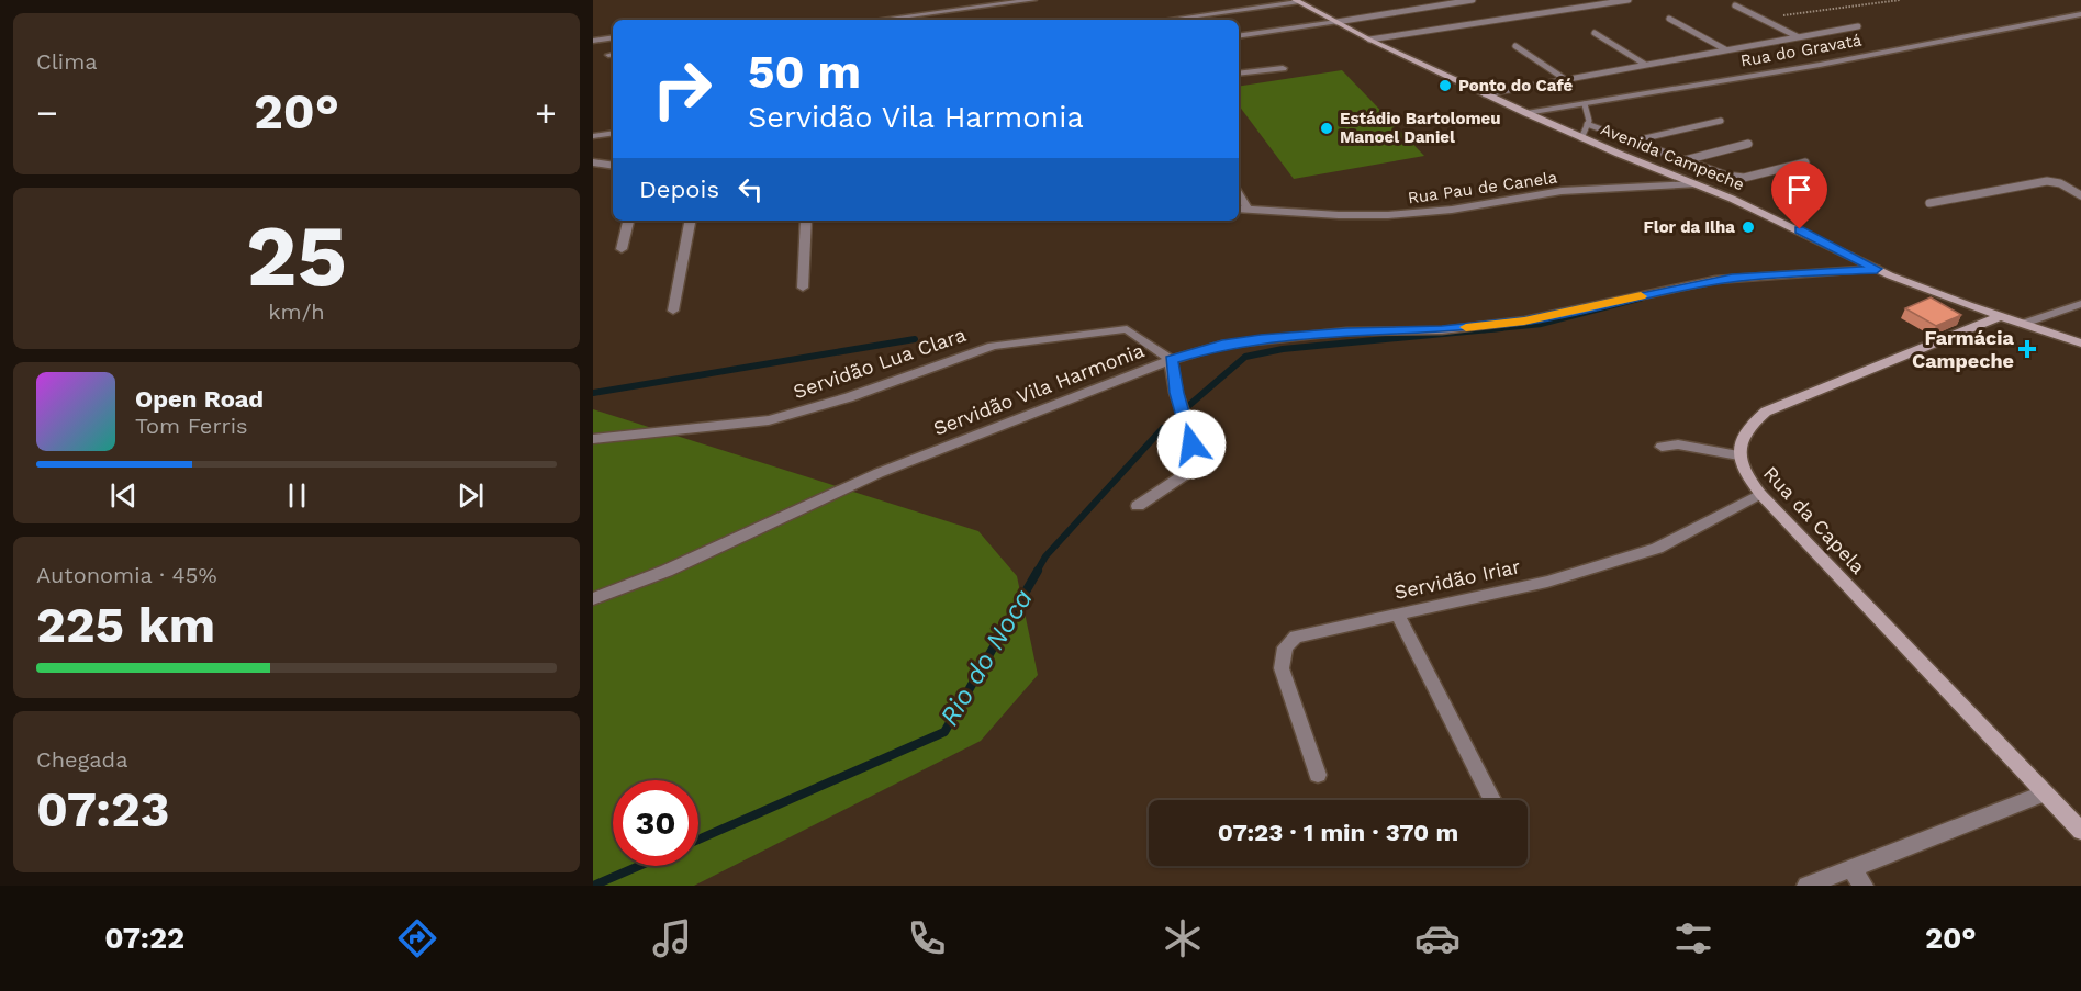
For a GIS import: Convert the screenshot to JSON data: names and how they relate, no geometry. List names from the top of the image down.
{
  "streets": {
    "main road": ["Avenida Campeche", "Rua da Capela"],
    "street": [
      "Rua do Gravatá",
      "Rua Pau de Canela",
      "Servidão Lua Clara",
      "Servidão Vila Harmonia",
      "Servidão Iriar"
    ]
  },
  "crossings": [
    ["Rua do Gravatá", "Avenida Campeche"],
    ["Avenida Campeche", "Rua Pau de Canela"],
    ["Avenida Campeche", "Servidão Vila Harmonia"],
    ["Avenida Campeche", "Rua da Capela"],
    ["Servidão Lua Clara", "Servidão Vila Harmonia"],
    ["Rua da Capela", "Servidão Iriar"]
  ],
  "water": ["Rio do Noca"],
  "places": {
    "other": ["Ponto do Café", "Estádio Bartolomeu Manoel Daniel", "Flor da Ilha"],
    "health": ["Farmácia Campeche"]
  },
  "page": {
    "tile": [
      "Clima",
      ["25", "km/h"],
      ["Autonomia · 45%", "225 km"],
      ["Chegada", "07:23"]
    ],
    "turn": ["50 m", "Servidão Vila Harmonia"],
    "heat": ["−", "20°", "+"],
    "then": "Depois",
    "song": ["Open Road", "Tom Ferris"],
    "limit": "30",
    "trip": "07:23 · 1 min · 370 m",
    "tabs": ["07:22", "20°"]
  }
}
